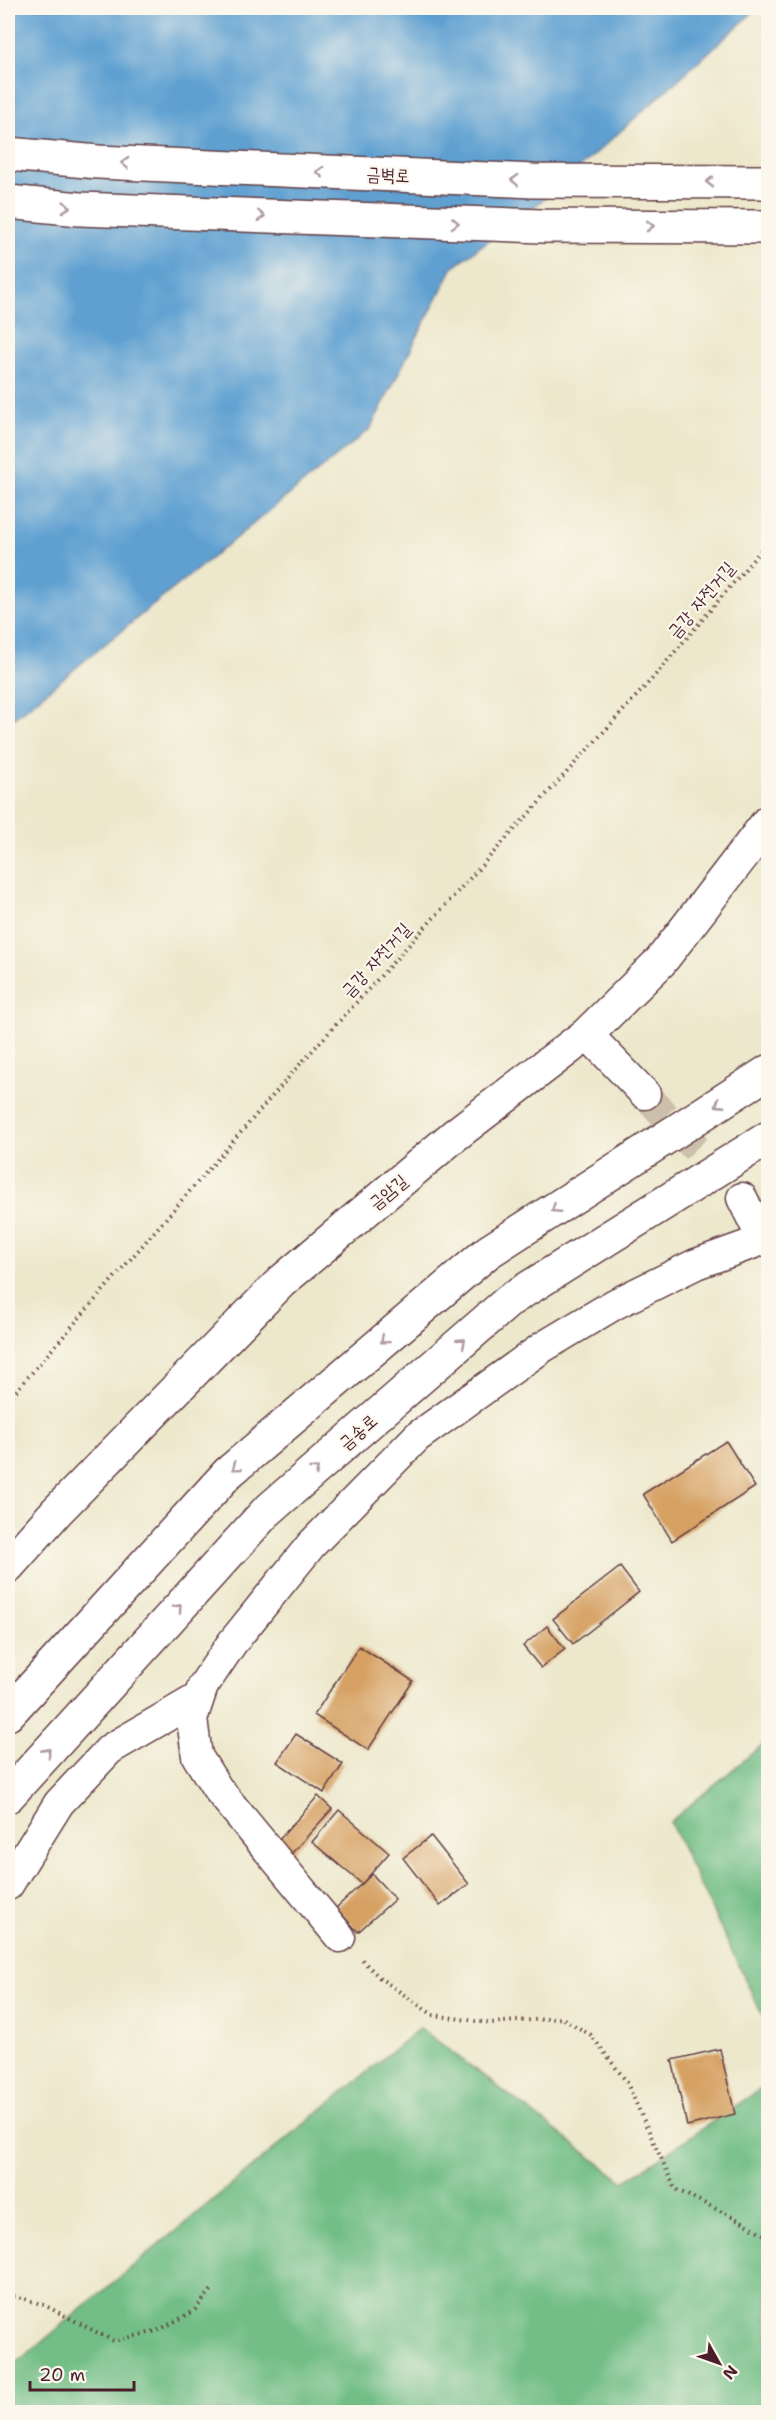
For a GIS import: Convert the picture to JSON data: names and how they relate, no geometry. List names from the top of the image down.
{
  "streets": {
    "main road": ["금벽로", "금암길", "금송로"],
    "path": ["금강 자전거길"]
  },
  "scale_bar": "20 m",
  "north": "bottom right"
}
